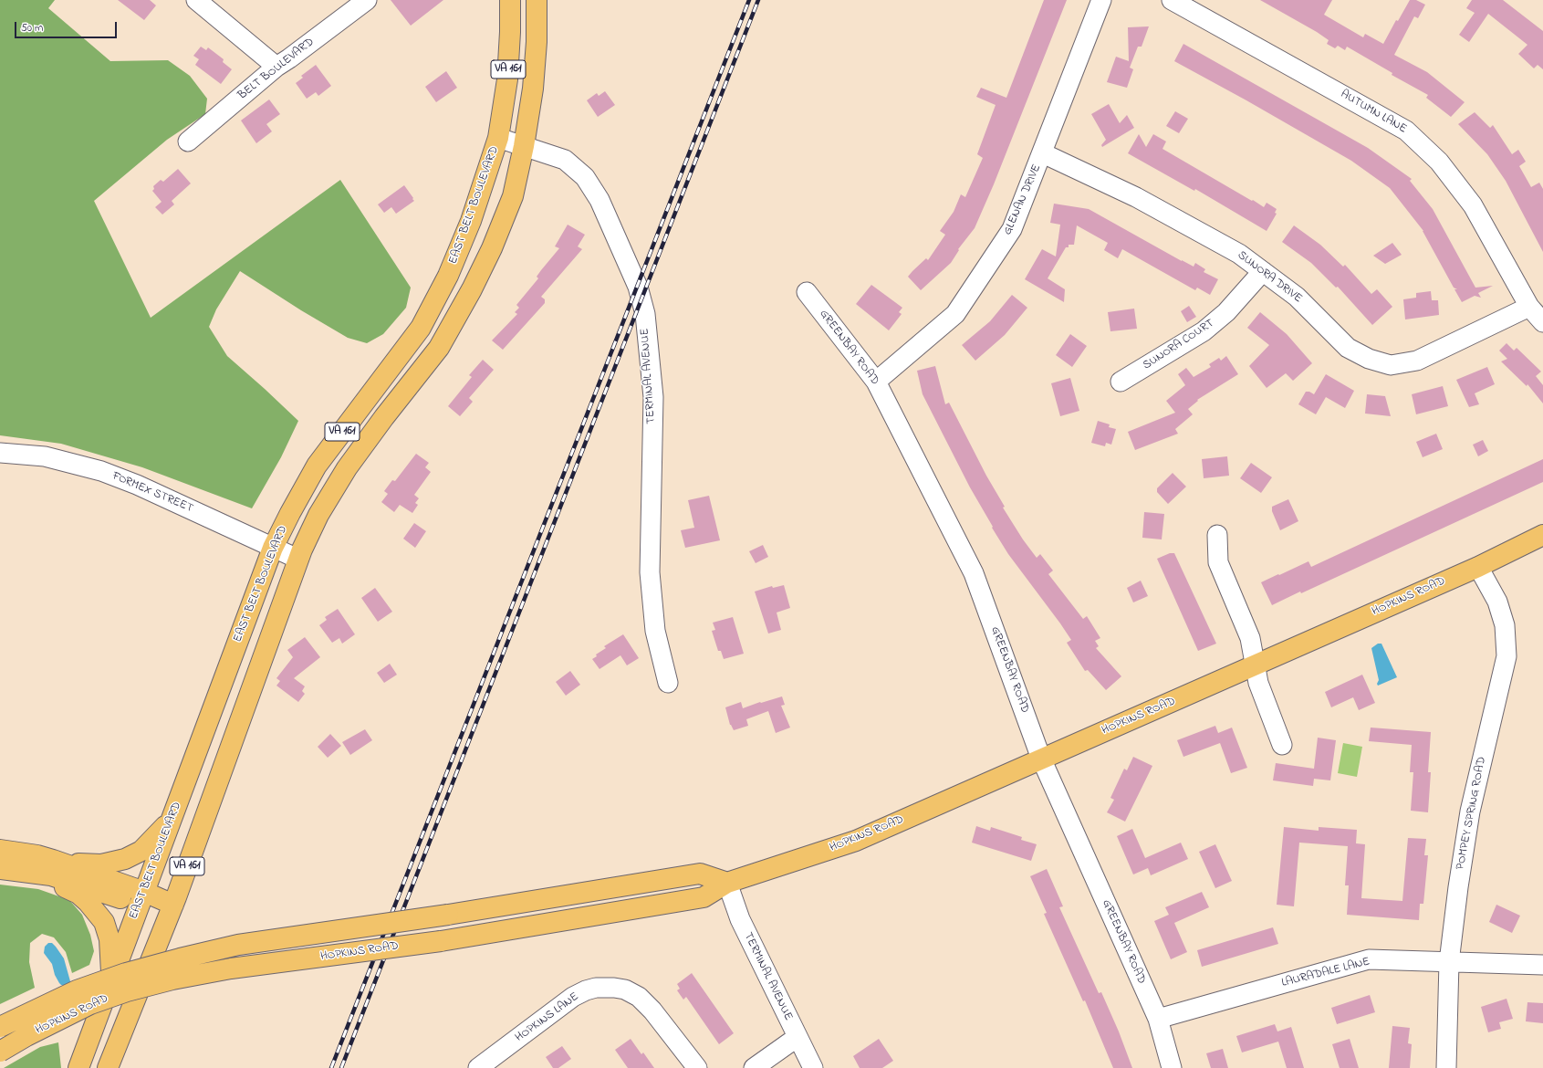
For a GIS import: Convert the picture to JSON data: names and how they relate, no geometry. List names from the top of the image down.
{
  "streets": {
    "main road": ["VA 161", "EAST BELT BOULEVARD", "HOPKINS ROAD"],
    "street": [
      "BELT BOULEVARD",
      "AUTUMN LANE",
      "GLENAN DRIVE",
      "SUNORA DRIVE",
      "SUNORA COURT",
      "GREENBAY ROAD",
      "TERMINAL AVENUE",
      "FORMEX STREET",
      "POMPEY SPRING ROAD",
      "LAURADALE LANE",
      "HOPKINS LANE"
    ]
  },
  "crossings": [
    ["AUTUMN LANE", "SUNORA DRIVE"],
    ["GLENAN DRIVE", "SUNORA DRIVE"],
    ["GLENAN DRIVE", "GREENBAY ROAD"],
    ["EAST BELT BOULEVARD", "TERMINAL AVENUE"],
    ["EAST BELT BOULEVARD", "FORMEX STREET"],
    ["SUNORA DRIVE", "SUNORA COURT"],
    ["GREENBAY ROAD", "HOPKINS ROAD"],
    ["GREENBAY ROAD", "LAURADALE LANE"],
    ["TERMINAL AVENUE", "HOPKINS ROAD"],
    ["HOPKINS ROAD", "POMPEY SPRING ROAD"],
    ["POMPEY SPRING ROAD", "LAURADALE LANE"]
  ],
  "scale_bar": "50 m"
}
